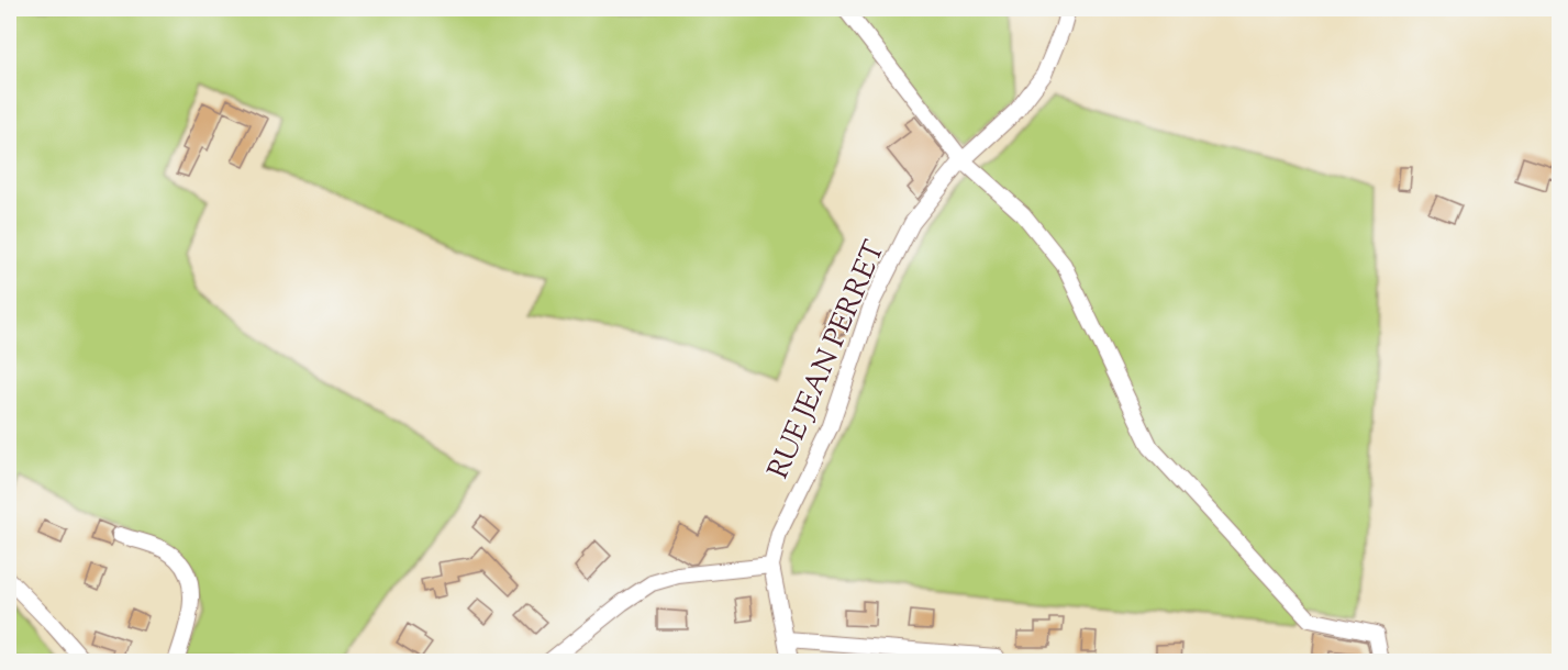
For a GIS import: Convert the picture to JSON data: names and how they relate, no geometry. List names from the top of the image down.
{
  "streets": {
    "street": ["RUE JEAN PERRET"]
  }
}
